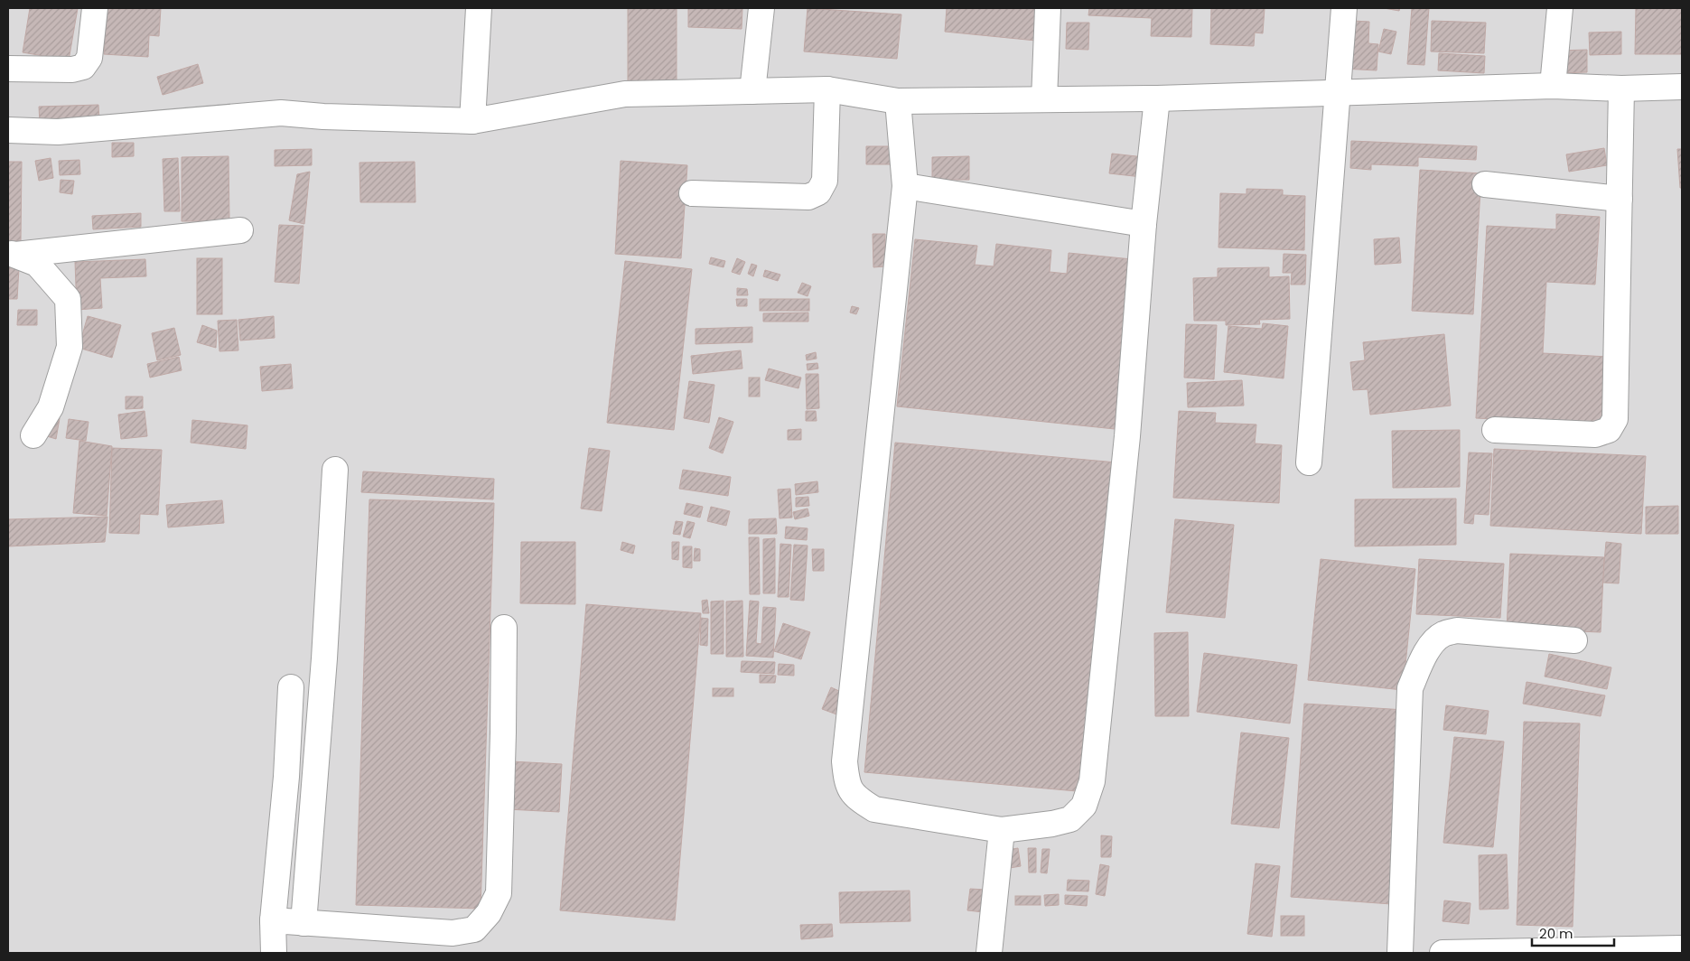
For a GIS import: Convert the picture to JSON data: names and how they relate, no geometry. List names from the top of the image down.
{
  "scale_bar": "20 m"
}
